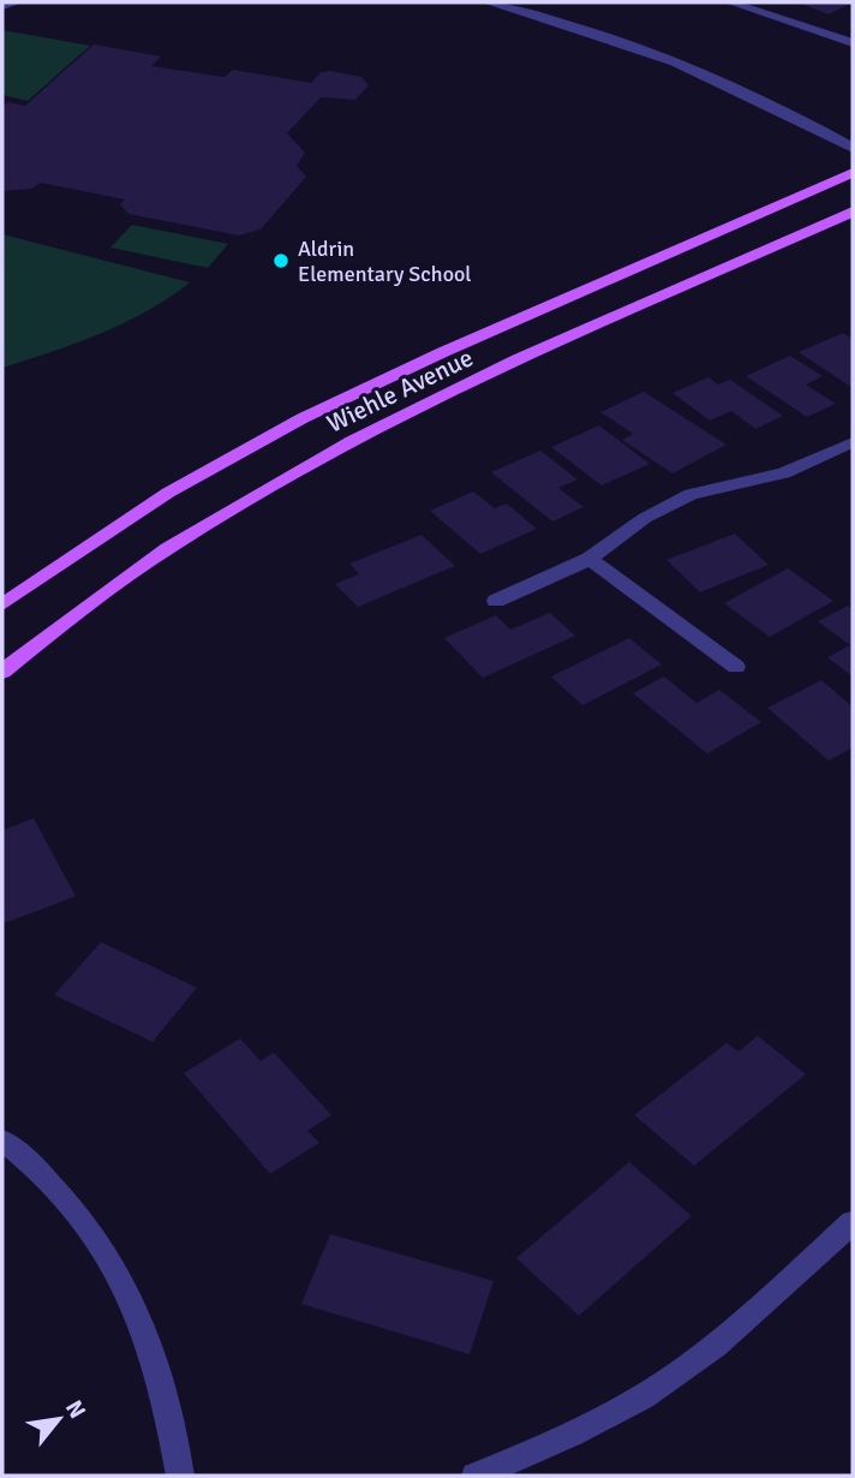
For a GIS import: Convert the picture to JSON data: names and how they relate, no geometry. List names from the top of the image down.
{
  "streets": {
    "main road": ["Wiehle Avenue"]
  },
  "places": ["Aldrin Elementary School"],
  "north": "top right"
}
